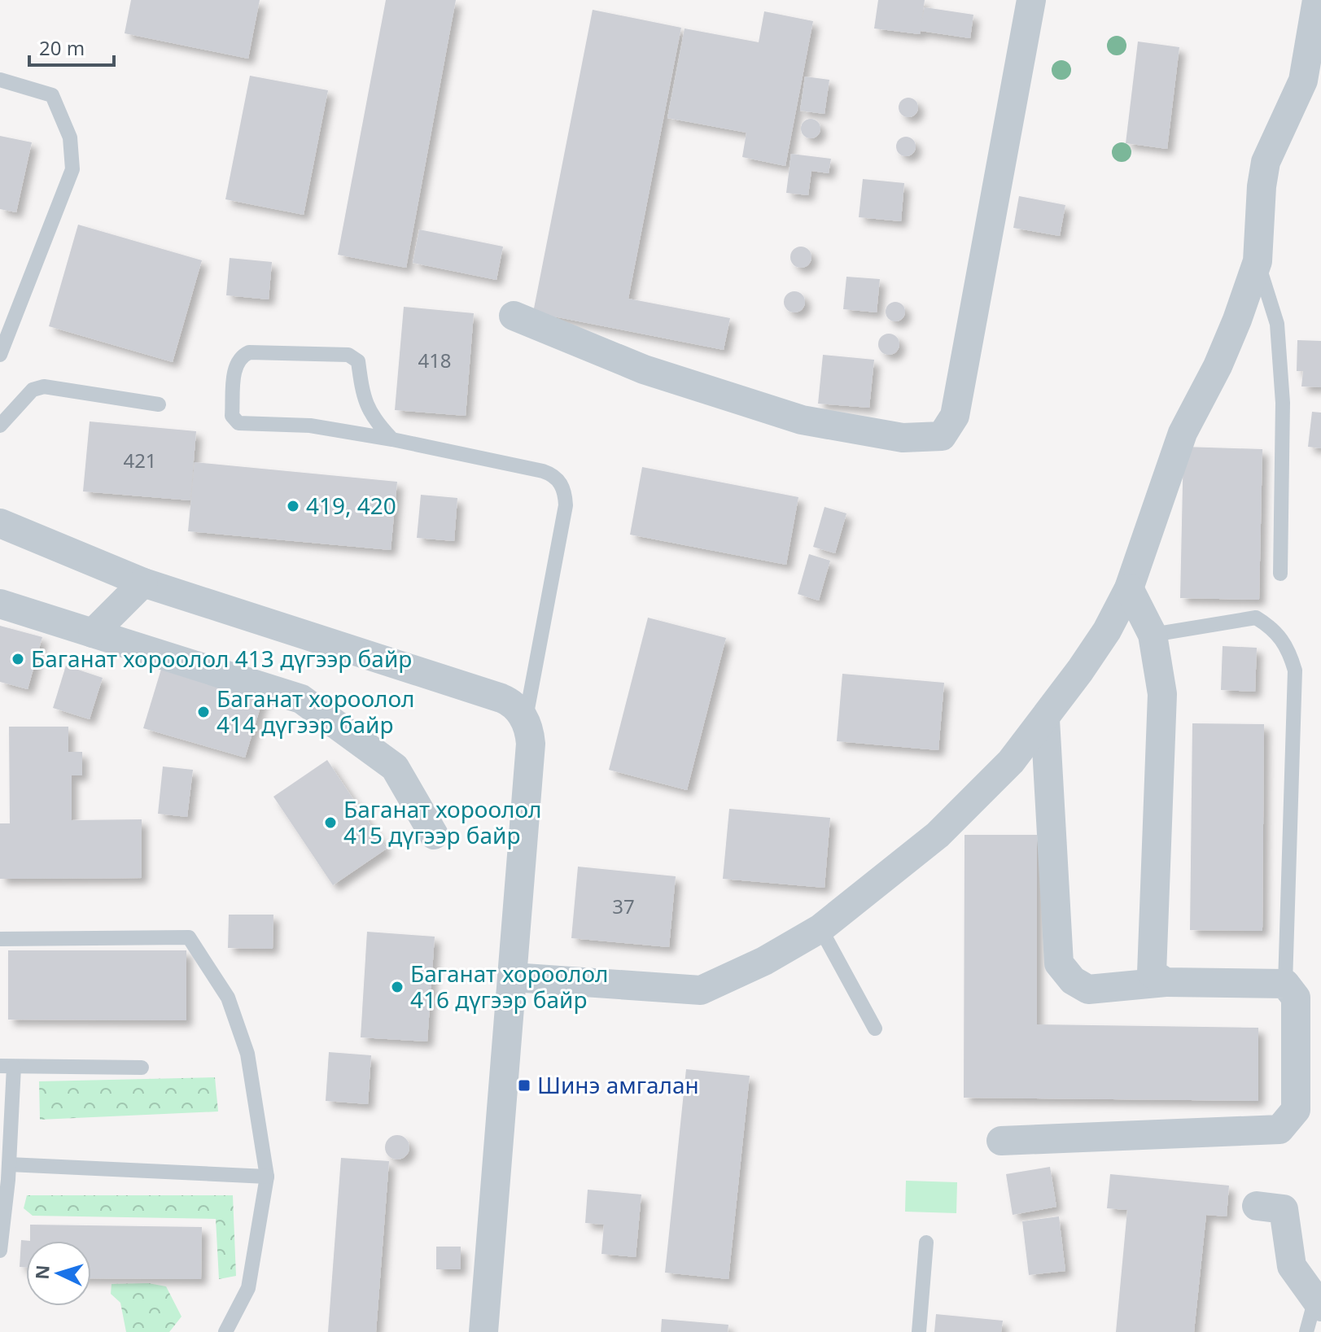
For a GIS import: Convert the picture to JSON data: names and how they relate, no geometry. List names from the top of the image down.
{
  "places": {
    "other": [
      "419, 420",
      "Баганат хороолол 413 дүгээр байр",
      "Баганат хороолол 414 дүгээр байр",
      "Баганат хороолол 415 дүгээр байр",
      "Баганат хороолол 416 дүгээр байр"
    ],
    "transit": ["Шинэ амгалан"]
  },
  "house_numbers": ["418", "421", "37"],
  "scale_bar": "20 m",
  "north": "left"
}
